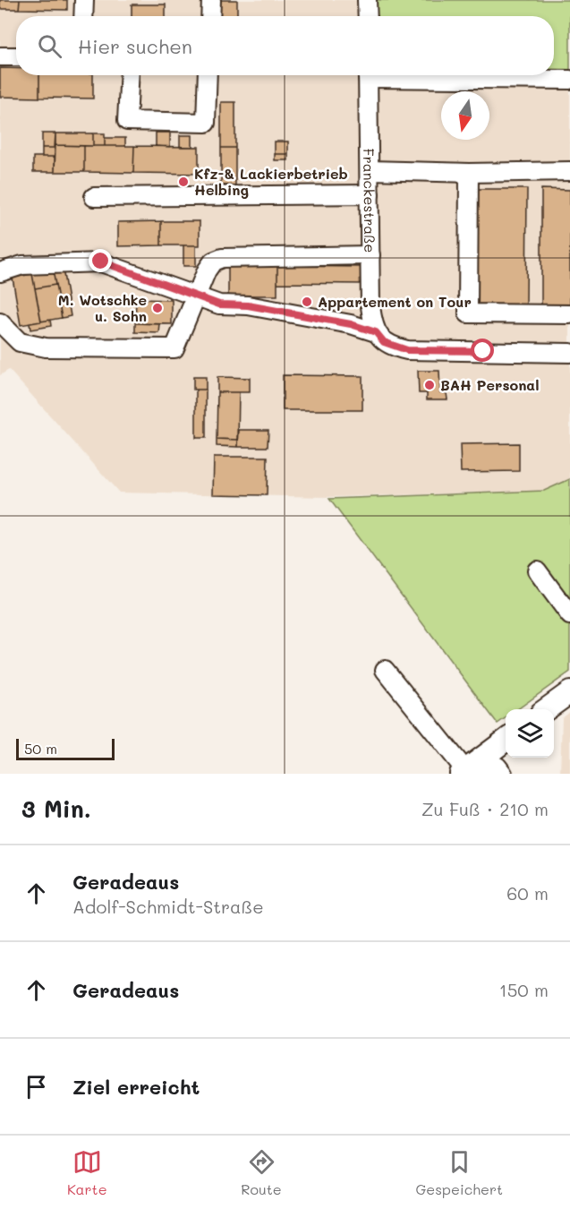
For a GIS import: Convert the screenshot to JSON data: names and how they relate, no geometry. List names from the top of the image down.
{
  "streets": {
    "street": ["Franckestraße"]
  },
  "places": [
    "Kfz-& Lackierbetrieb Helbing",
    "Appartement on Tour",
    "M. Wotschke u. Sohn",
    "BAH Personal"
  ],
  "scale_bar": "50 m",
  "north": "bottom",
  "page": {
    "search": "Hier suchen",
    "scale": "50 m",
    "heading": ["3 Min.", "Zu Fuß · 210 m"],
    "list": [
      ["Geradeaus", "Adolf-Schmidt-Straße", "60 m"],
      ["Geradeaus", "150 m"],
      "Ziel erreicht"
    ],
    "nav": ["Karte", "Route", "Gespeichert"]
  }
}
